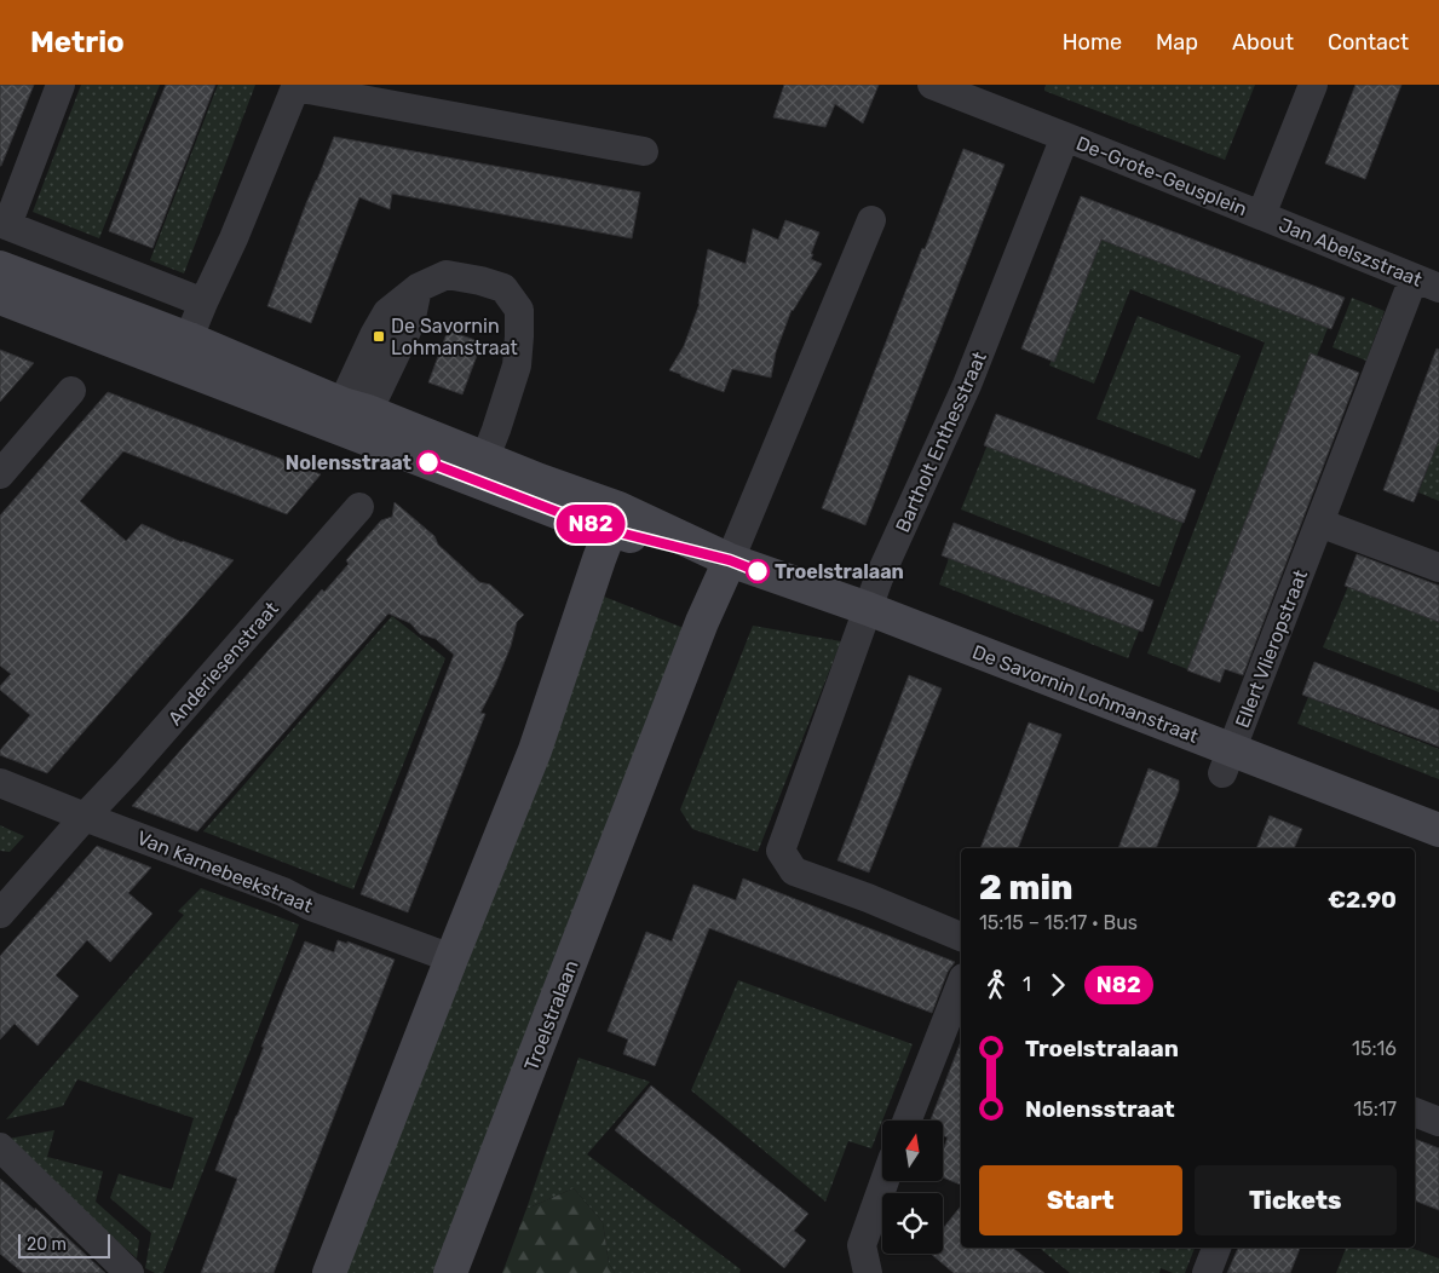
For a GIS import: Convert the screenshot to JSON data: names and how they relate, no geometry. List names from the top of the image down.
{
  "streets": {
    "street": [
      "De-Grote-Geusplein",
      "Jan Abelszstraat",
      "Bartholt Enthesstraat",
      "Ellert Vlieropstraat",
      "Anderiesenstraat",
      "De Savornin Lohmanstraat",
      "Van Karnebeekstraat",
      "Troelstralaan"
    ]
  },
  "crossings": [
    ["De-Grote-Geusplein", "Jan Abelszstraat"],
    ["De-Grote-Geusplein", "Bartholt Enthesstraat"],
    ["Jan Abelszstraat", "Ellert Vlieropstraat"],
    ["Bartholt Enthesstraat", "De Savornin Lohmanstraat"],
    ["Ellert Vlieropstraat", "De Savornin Lohmanstraat"],
    ["Anderiesenstraat", "Van Karnebeekstraat"],
    ["De Savornin Lohmanstraat", "Troelstralaan"]
  ],
  "places": {
    "transit": ["De Savornin Lohmanstraat"],
    "other": ["Nolensstraat", "Troelstralaan"]
  },
  "lines": ["bus line N82"],
  "scale_bar": "20 m",
  "north": "top",
  "page": {
    "header": "Metrio",
    "nav": [
      "Home",
      "Map",
      "About",
      "Contact"
    ],
    "on_map": "N82",
    "heading": ["2 min", "15:15 – 15:17 · Bus", "€2.90"],
    "legs": ["1", "N82"],
    "list": [
      {
        "name": "Troelstralaan",
        "value": "15:16"
      },
      {
        "name": "Nolensstraat",
        "value": "15:17"
      }
    ],
    "buttons": ["Start", "Tickets"],
    "scale": "20 m"
  }
}
